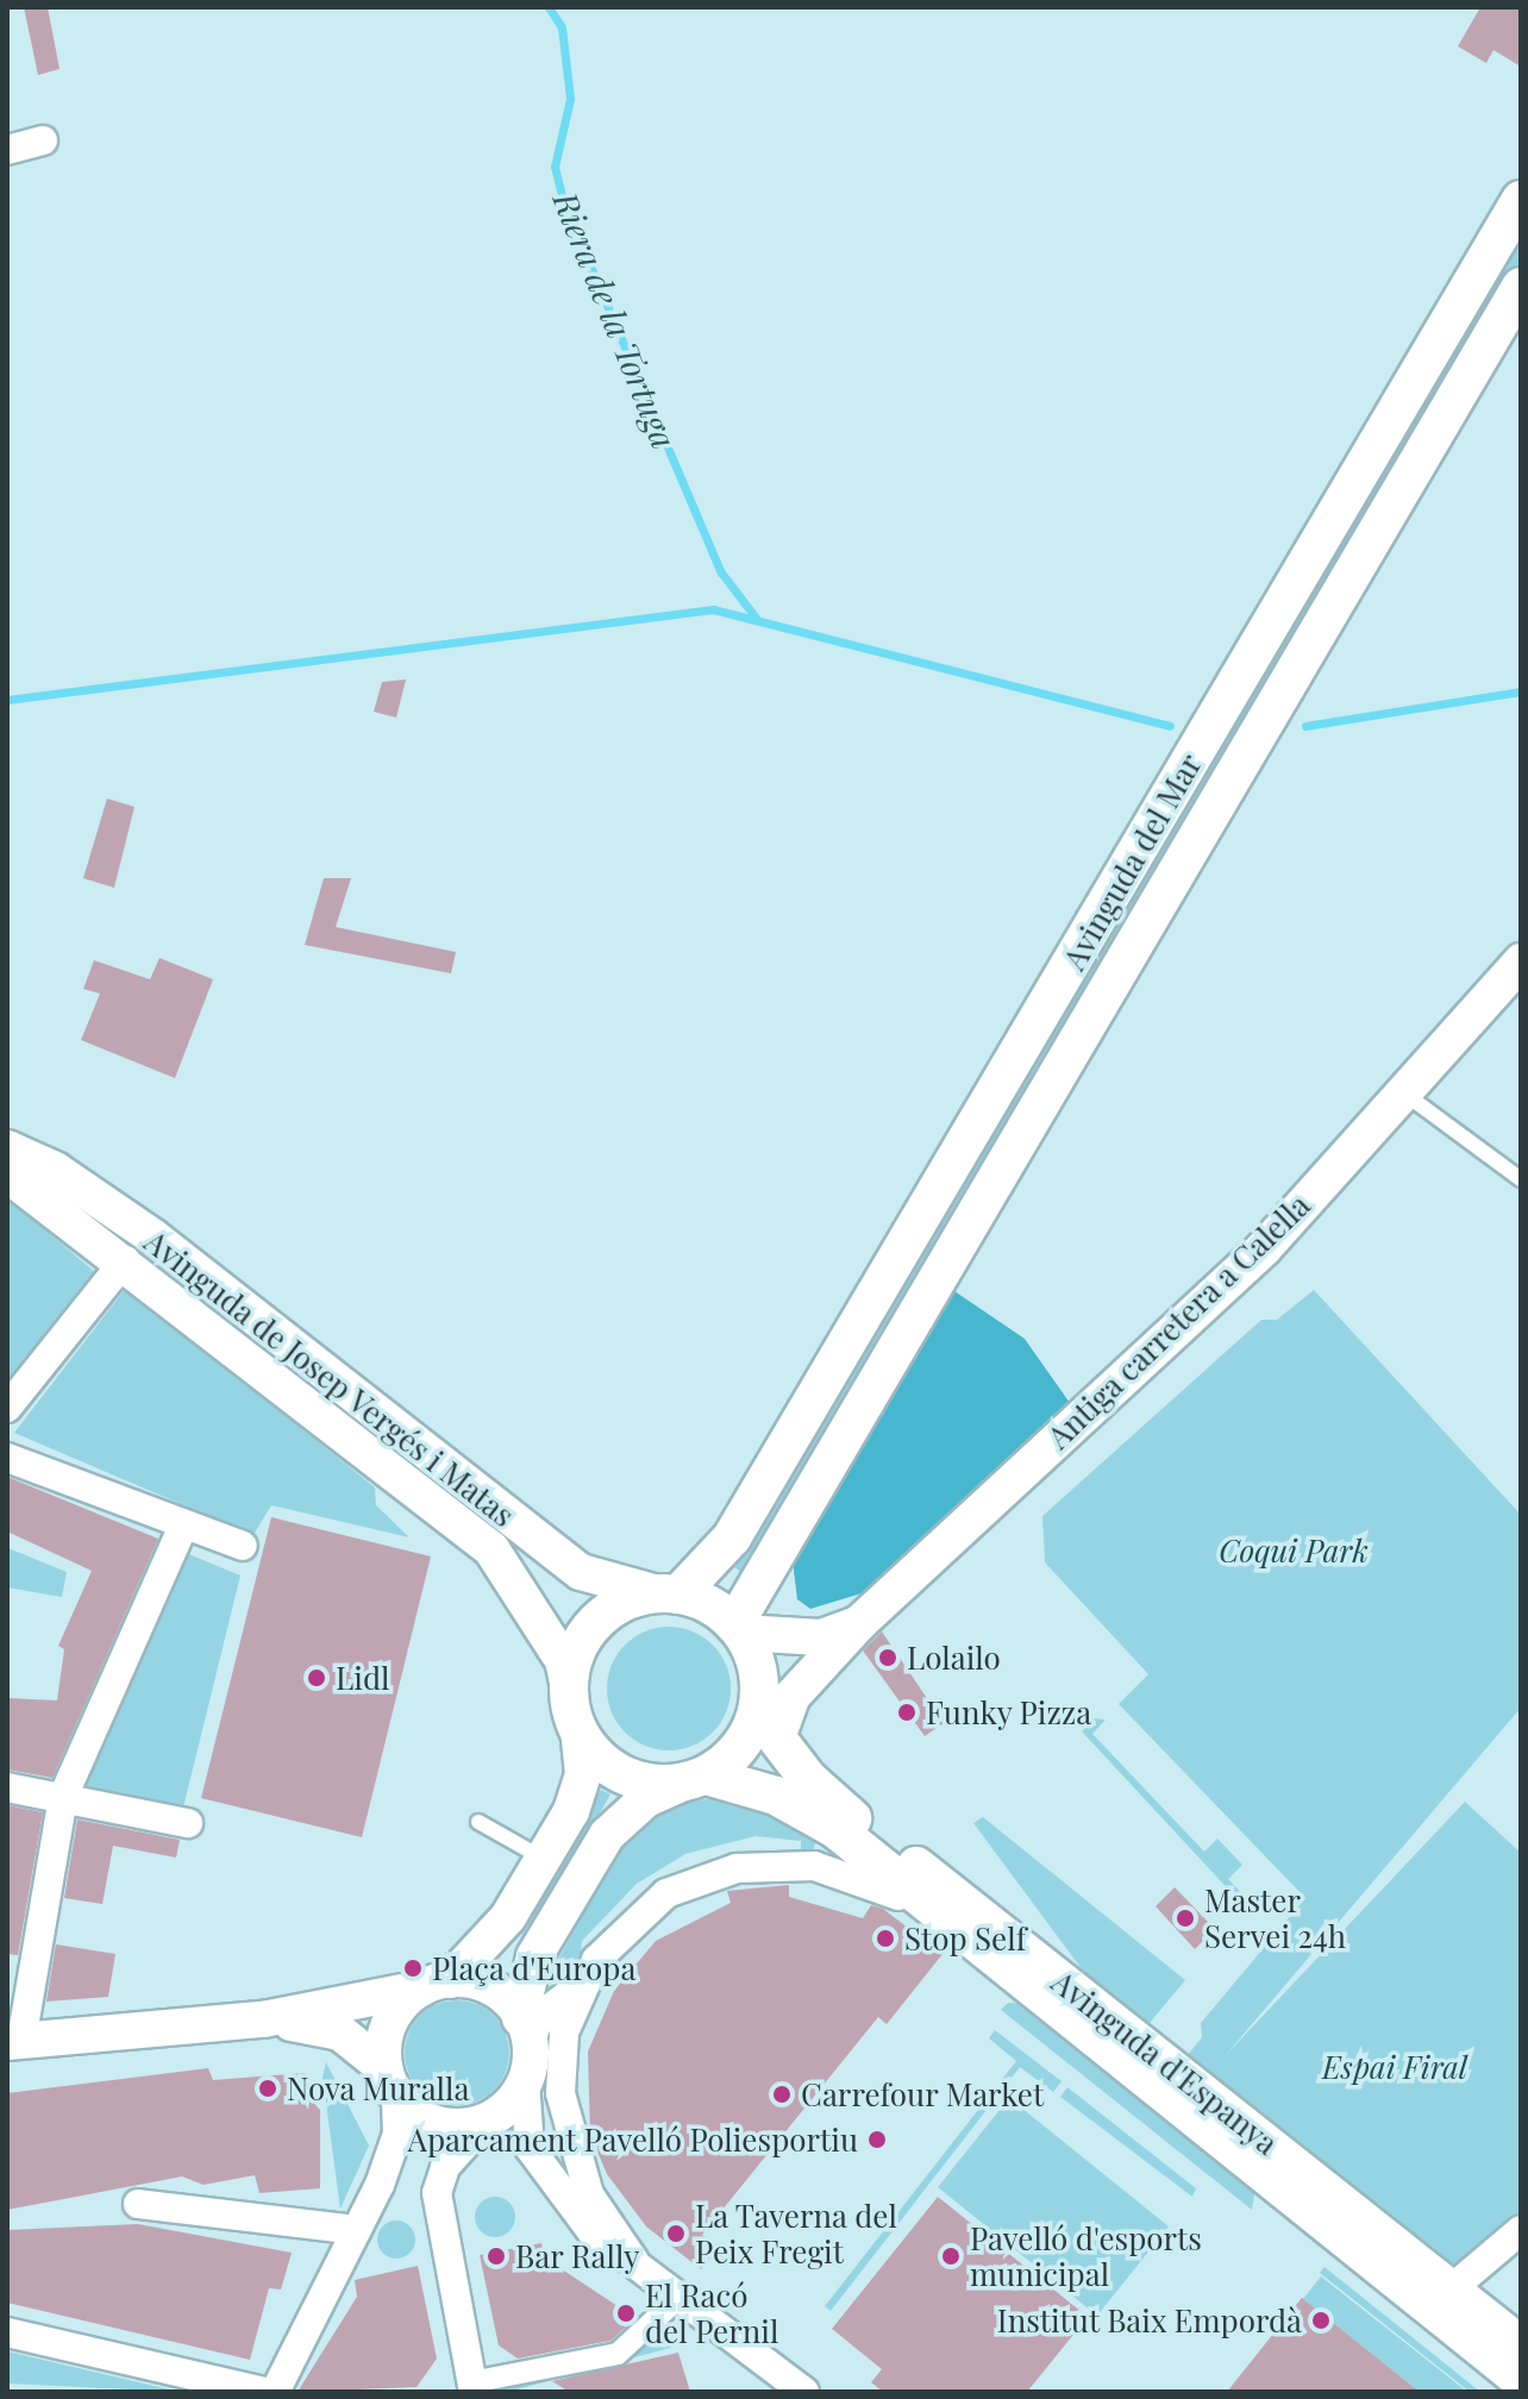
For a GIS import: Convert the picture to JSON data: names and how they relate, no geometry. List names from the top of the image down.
{
  "streets": {
    "main road": ["Avinguda del Mar", "Avinguda d'Espanya"],
    "street": ["Antiga carretera a Calella", "Avinguda de Josep Vergés i Matas"]
  },
  "crossings": [
    ["Avinguda del Mar", "Antiga carretera a Calella"],
    ["Avinguda del Mar", "Avinguda de Josep Vergés i Matas"],
    ["Avinguda del Mar", "Avinguda d'Espanya"],
    ["Antiga carretera a Calella", "Avinguda de Josep Vergés i Matas"],
    ["Antiga carretera a Calella", "Avinguda d'Espanya"],
    ["Avinguda de Josep Vergés i Matas", "Avinguda d'Espanya"]
  ],
  "water": ["Riera de la Tortuga"],
  "parks": ["Coqui Park", "Espai Firal"],
  "places": [
    "Lolailo",
    "Lidl",
    "Funky Pizza",
    "Master Servei 24h",
    "Stop Self",
    "Plaça d'Europa",
    "Nova Muralla",
    "Carrefour Market",
    "Aparcament Pavelló Poliesportiu",
    "La Taverna del Peix Fregit",
    "Bar Rally",
    "Pavelló d'esports municipal",
    "El Racó del Pernil",
    "Institut Baix Empordà"
  ]
}
